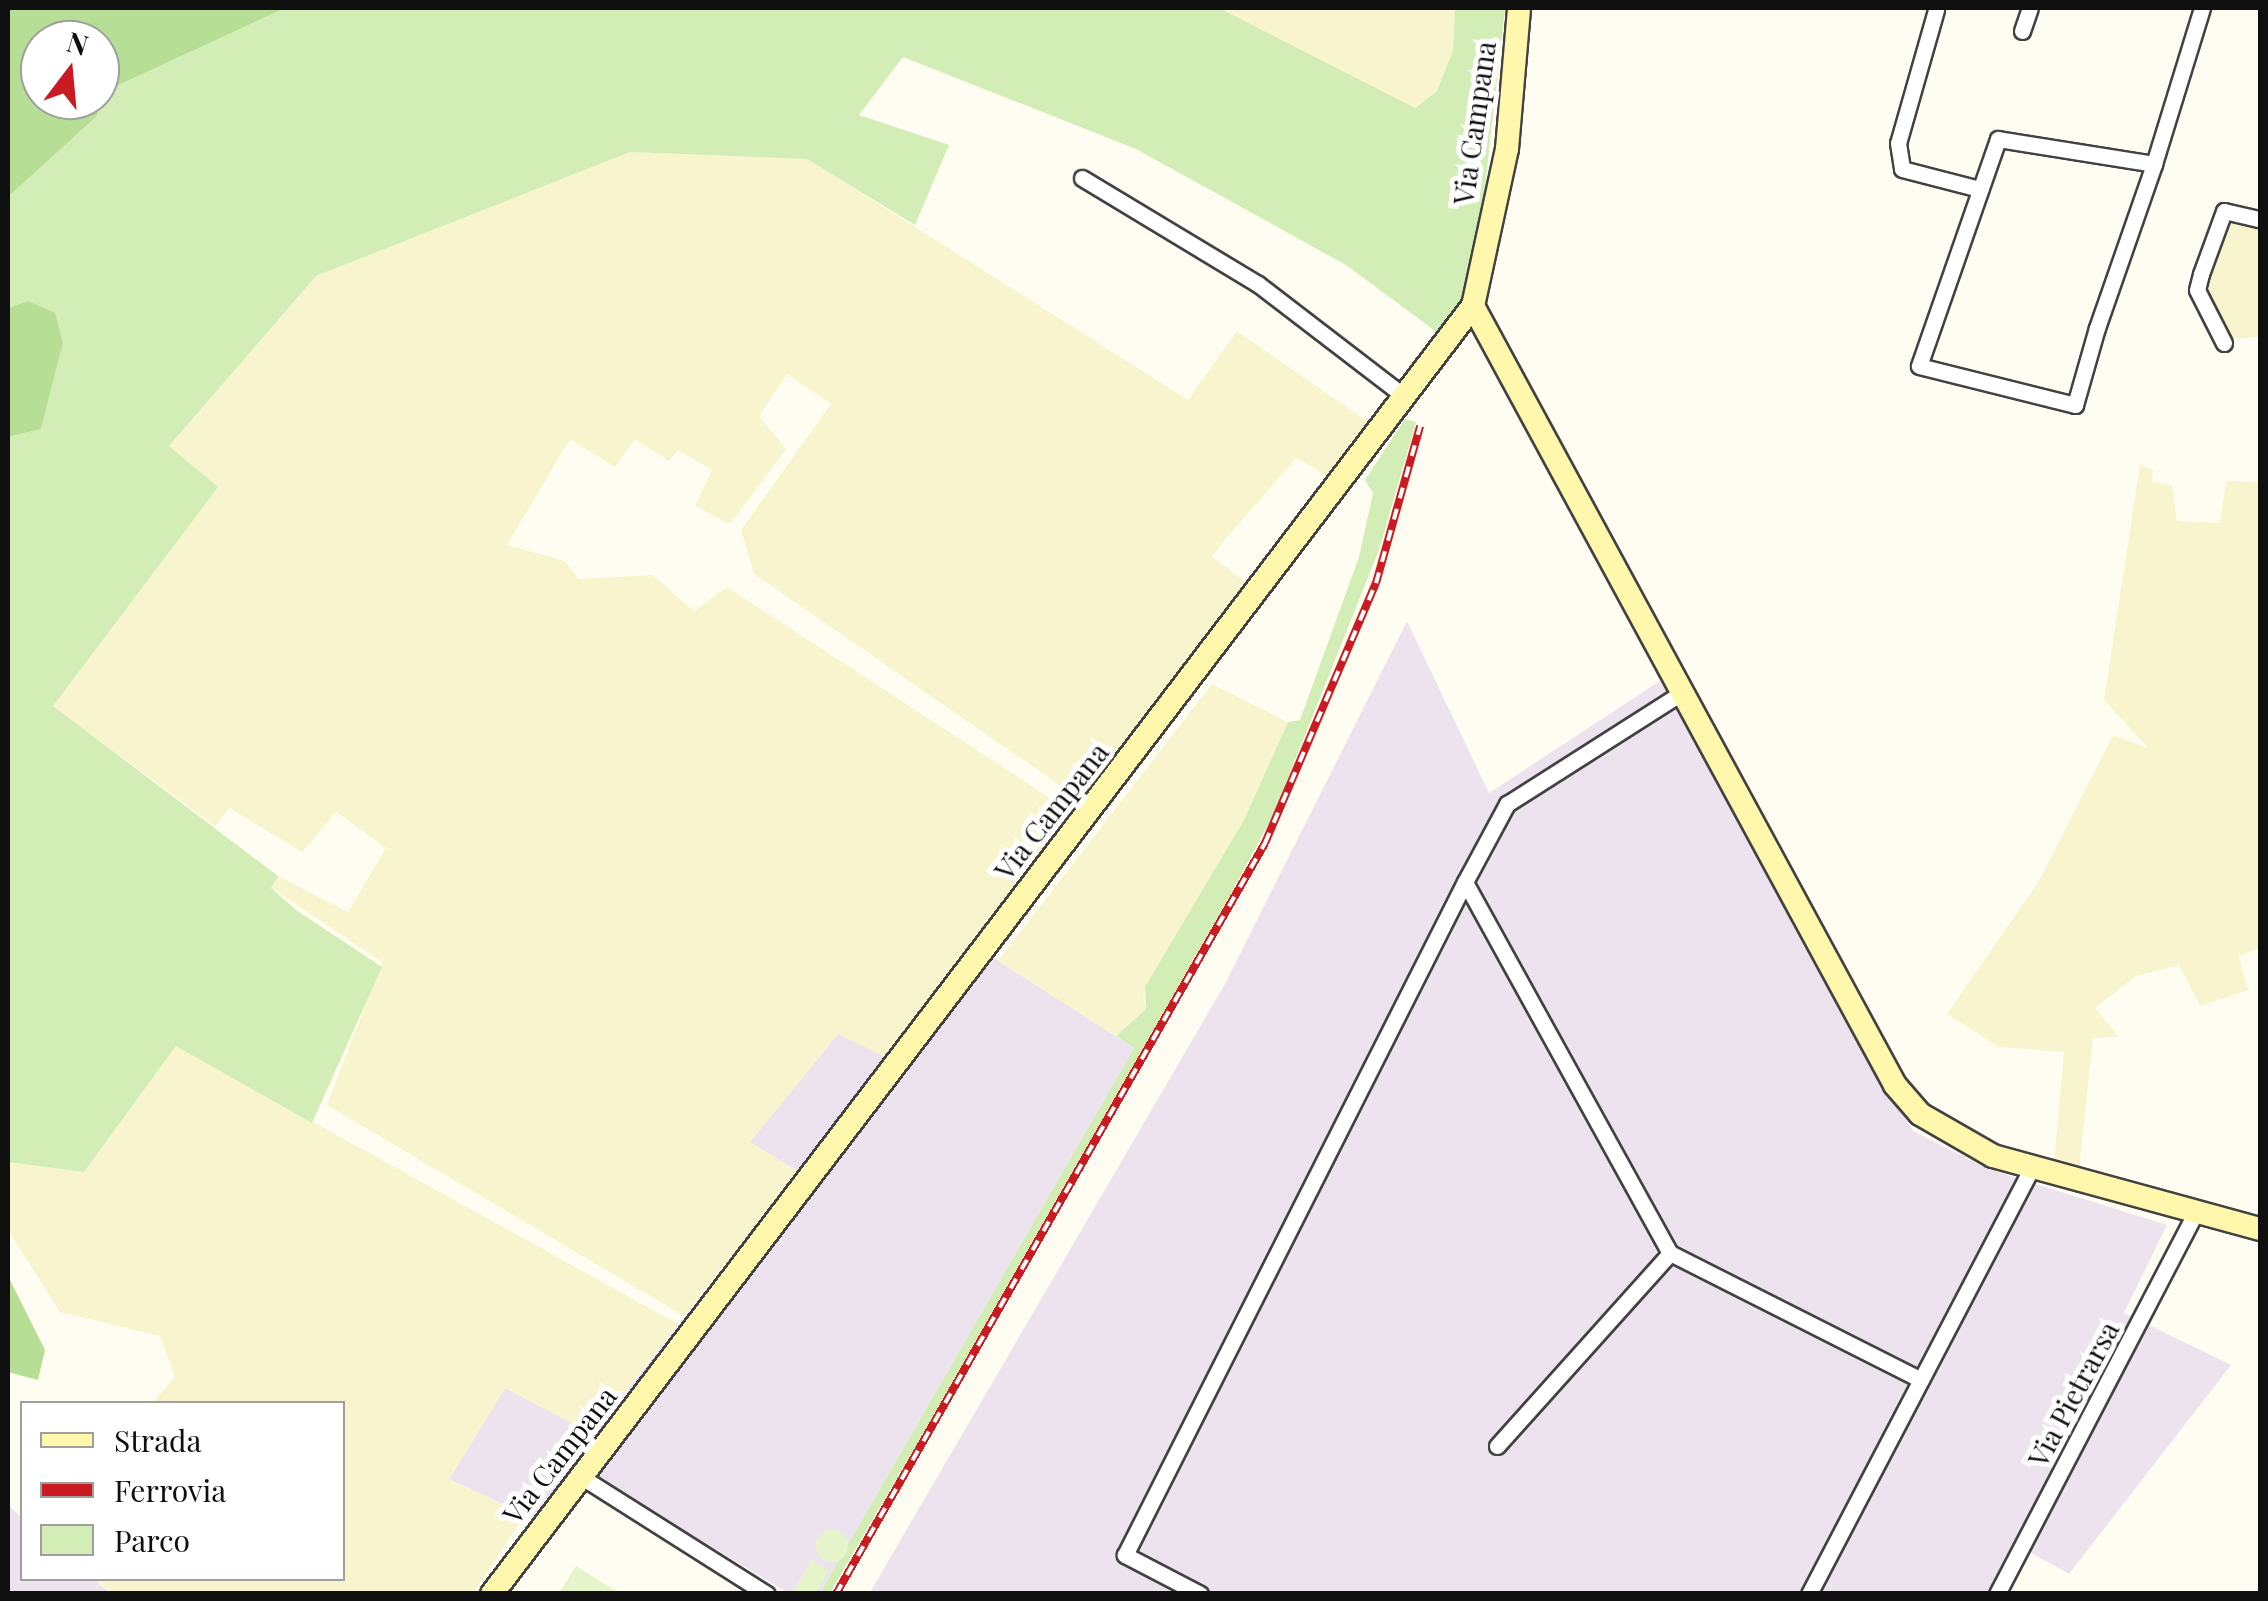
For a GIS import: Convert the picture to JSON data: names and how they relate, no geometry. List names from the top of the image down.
{
  "streets": {
    "street": ["Via Campana", "Via Pietrarsa"]
  },
  "legend": ["Strada", "Ferrovia", "Parco"],
  "north": "top"
}
